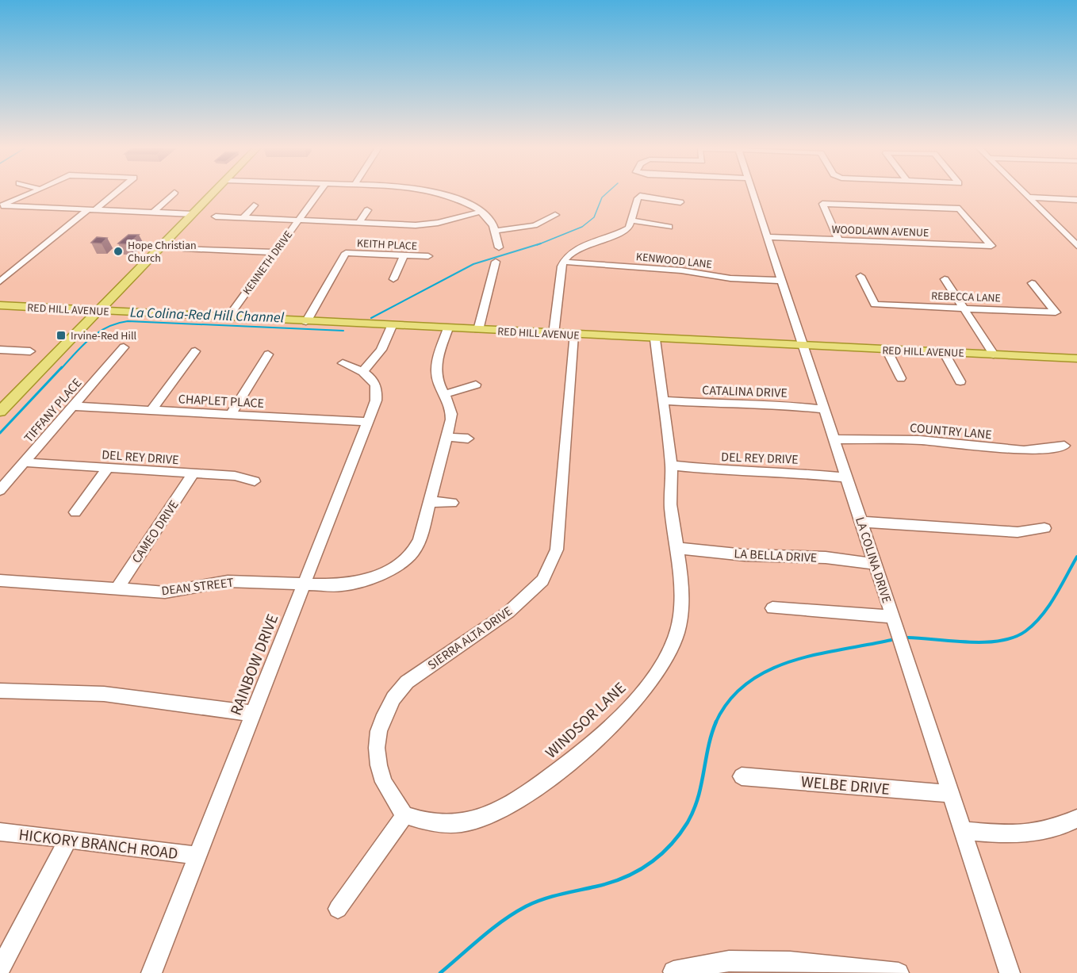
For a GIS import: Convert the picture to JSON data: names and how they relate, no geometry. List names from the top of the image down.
{
  "streets": {
    "main road": ["RED HILL AVENUE"],
    "street": [
      "WOODLAWN AVENUE",
      "KEITH PLACE",
      "KENWOOD LANE",
      "KENNETH DRIVE",
      "REBECCA LANE",
      "CATALINA DRIVE",
      "CHAPLET PLACE",
      "TIFFANY PLACE",
      "COUNTRY LANE",
      "DEL REY DRIVE",
      "CAMEO DRIVE",
      "LA BELLA DRIVE",
      "LA COLINA DRIVE",
      "DEAN STREET",
      "SIERRA ALTA DRIVE",
      "RAINBOW DRIVE",
      "WINDSOR LANE",
      "WELBE DRIVE",
      "HICKORY BRANCH ROAD"
    ]
  },
  "crossings": [
    ["WOODLAWN AVENUE", "LA COLINA DRIVE"],
    ["KEITH PLACE", "RED HILL AVENUE"],
    ["KENWOOD LANE", "LA COLINA DRIVE"],
    ["KENNETH DRIVE", "RED HILL AVENUE"],
    ["RED HILL AVENUE", "LA COLINA DRIVE"],
    ["RED HILL AVENUE", "DEAN STREET"],
    ["RED HILL AVENUE", "SIERRA ALTA DRIVE"],
    ["RED HILL AVENUE", "WINDSOR LANE"],
    ["CATALINA DRIVE", "LA COLINA DRIVE"],
    ["CATALINA DRIVE", "WINDSOR LANE"],
    ["CHAPLET PLACE", "TIFFANY PLACE"],
    ["CHAPLET PLACE", "RAINBOW DRIVE"],
    ["TIFFANY PLACE", "DEL REY DRIVE"],
    ["COUNTRY LANE", "LA COLINA DRIVE"],
    ["DEL REY DRIVE", "CAMEO DRIVE"],
    ["DEL REY DRIVE", "LA COLINA DRIVE"],
    ["DEL REY DRIVE", "WINDSOR LANE"],
    ["CAMEO DRIVE", "DEAN STREET"],
    ["LA BELLA DRIVE", "LA COLINA DRIVE"],
    ["LA BELLA DRIVE", "WINDSOR LANE"],
    ["LA COLINA DRIVE", "WELBE DRIVE"],
    ["DEAN STREET", "RAINBOW DRIVE"],
    ["SIERRA ALTA DRIVE", "WINDSOR LANE"],
    ["RAINBOW DRIVE", "HICKORY BRANCH ROAD"]
  ],
  "water": ["La Colina-Red Hill Channel"],
  "places": {
    "other": ["Hope Christian Church"],
    "transit": ["Irvine-Red Hill"]
  }
}
